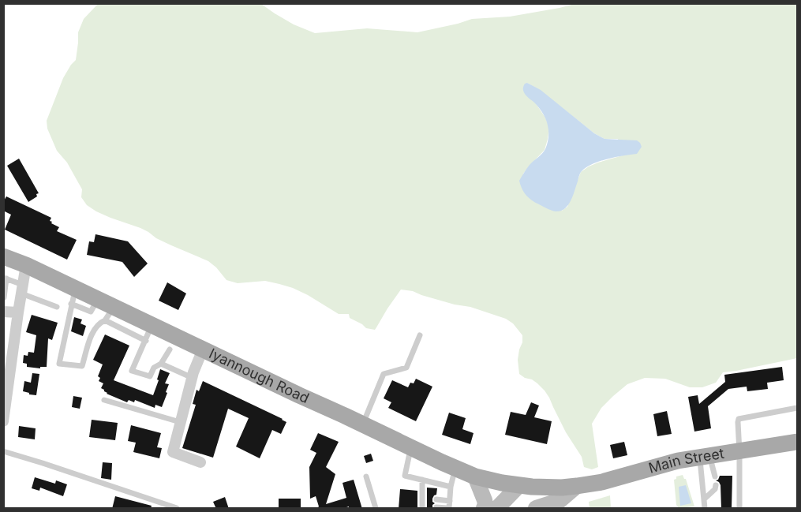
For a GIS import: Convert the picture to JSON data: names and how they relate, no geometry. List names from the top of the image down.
{
  "streets": {
    "main road": ["Iyannough Road", "Main Street"]
  },
  "crossings": [
    ["Iyannough Road", "Main Street"]
  ]
}
